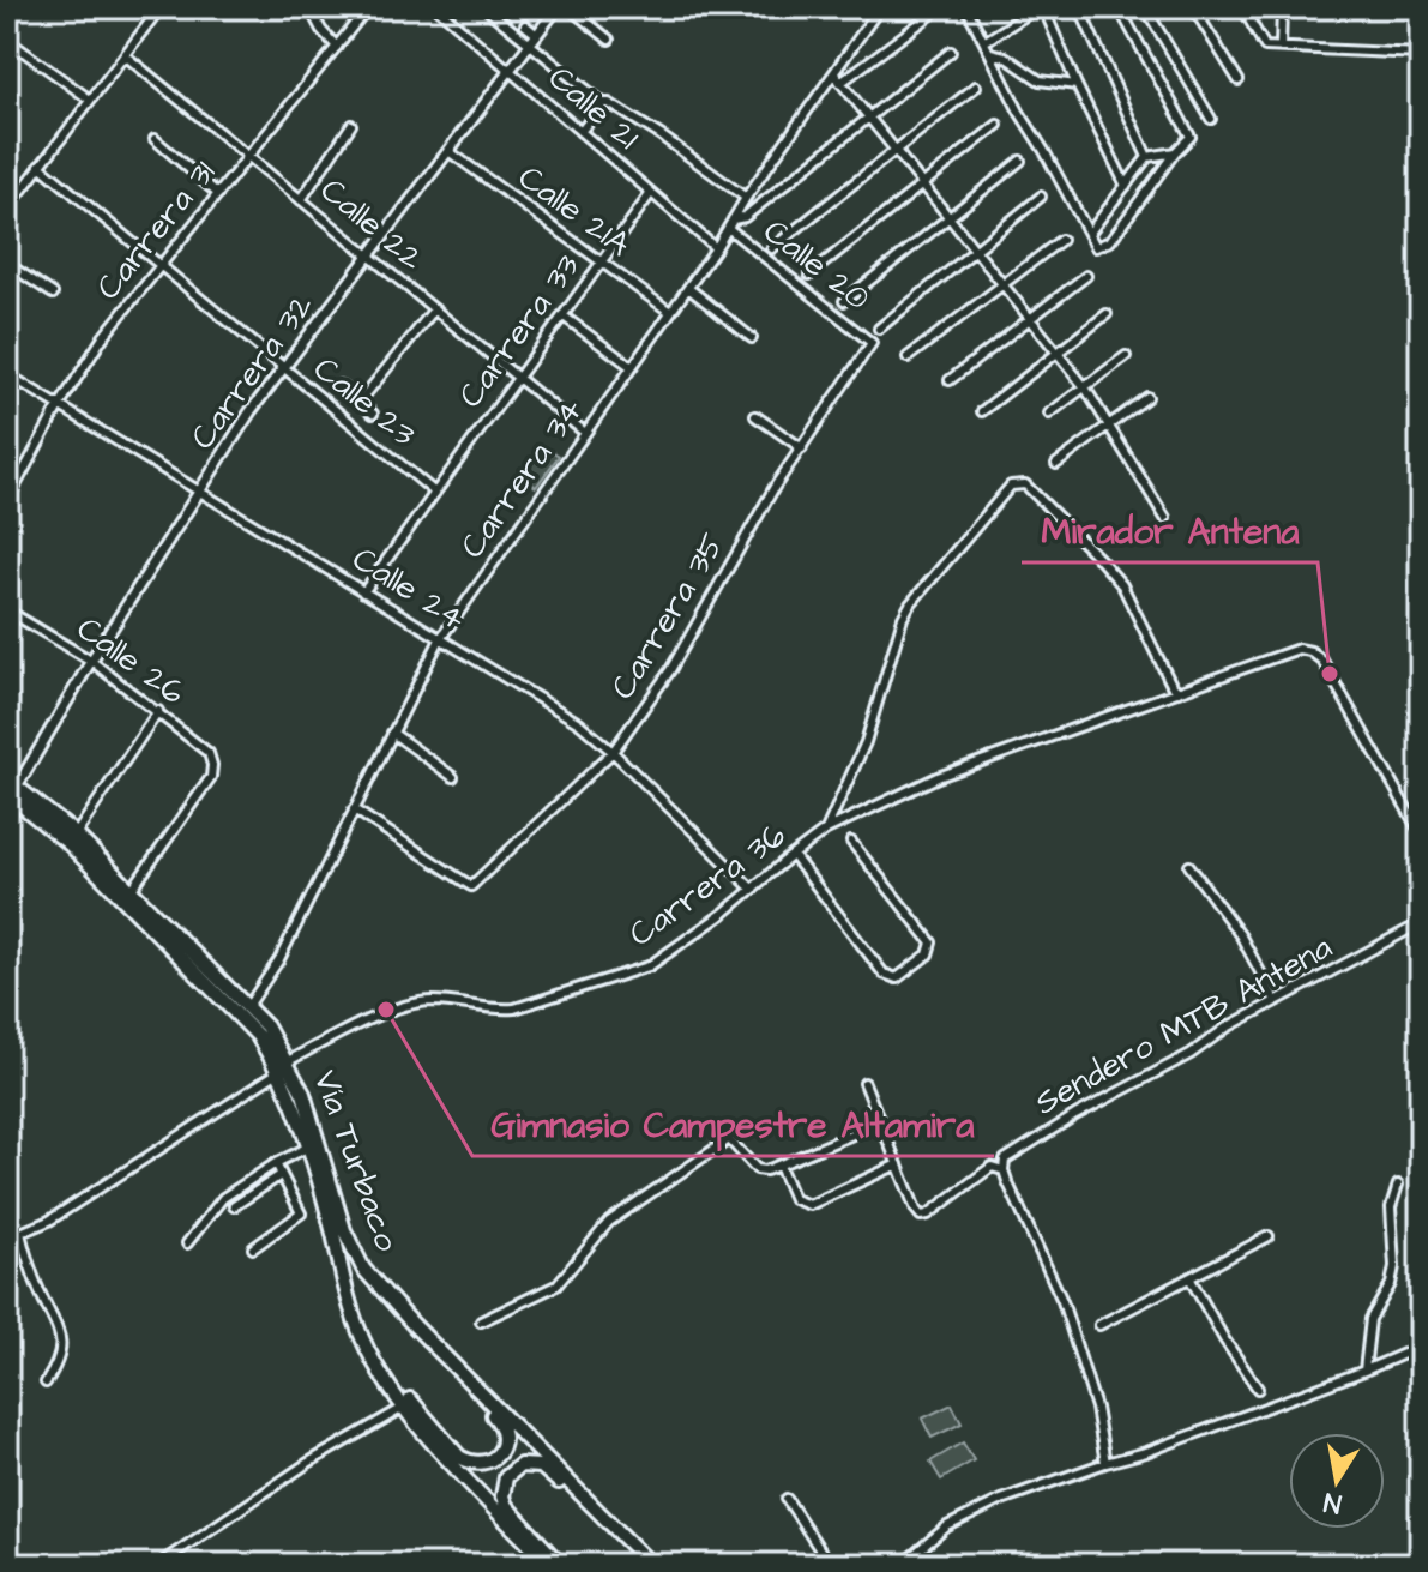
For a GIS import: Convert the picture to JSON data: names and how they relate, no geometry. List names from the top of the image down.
{
  "streets": {
    "highway": ["Vía Turbaco"],
    "street": [
      "Calle 21",
      "Calle 21A",
      "Calle 22",
      "Carrera 31",
      "Calle 20",
      "Carrera 33",
      "Carrera 32",
      "Calle 23",
      "Carrera 34",
      "Calle 24",
      "Carrera 35",
      "Calle 26",
      "Carrera 36",
      "Sendero MTB Antena"
    ]
  },
  "crossings": [
    ["Calle 21", "Carrera 33"],
    ["Calle 21", "Carrera 32"],
    ["Calle 21", "Carrera 34"],
    ["Calle 21A", "Carrera 33"],
    ["Calle 21A", "Carrera 32"],
    ["Calle 21A", "Carrera 34"],
    ["Calle 22", "Carrera 31"],
    ["Calle 22", "Carrera 33"],
    ["Calle 22", "Carrera 32"],
    ["Calle 22", "Carrera 34"],
    ["Carrera 31", "Calle 23"],
    ["Carrera 31", "Calle 24"],
    ["Calle 20", "Carrera 34"],
    ["Calle 20", "Carrera 35"],
    ["Carrera 33", "Calle 23"],
    ["Carrera 33", "Calle 24"],
    ["Carrera 32", "Calle 23"],
    ["Carrera 32", "Calle 24"],
    ["Carrera 32", "Calle 26"],
    ["Carrera 32", "Vía Turbaco"],
    ["Carrera 34", "Calle 24"],
    ["Carrera 34", "Carrera 35"],
    ["Carrera 34", "Vía Turbaco"],
    ["Calle 24", "Carrera 35"],
    ["Calle 24", "Carrera 36"],
    ["Calle 26", "Vía Turbaco"],
    ["Carrera 36", "Vía Turbaco"]
  ],
  "places": ["Mirador Antena", "Gimnasio Campestre Altamira"],
  "north": "bottom"
}
